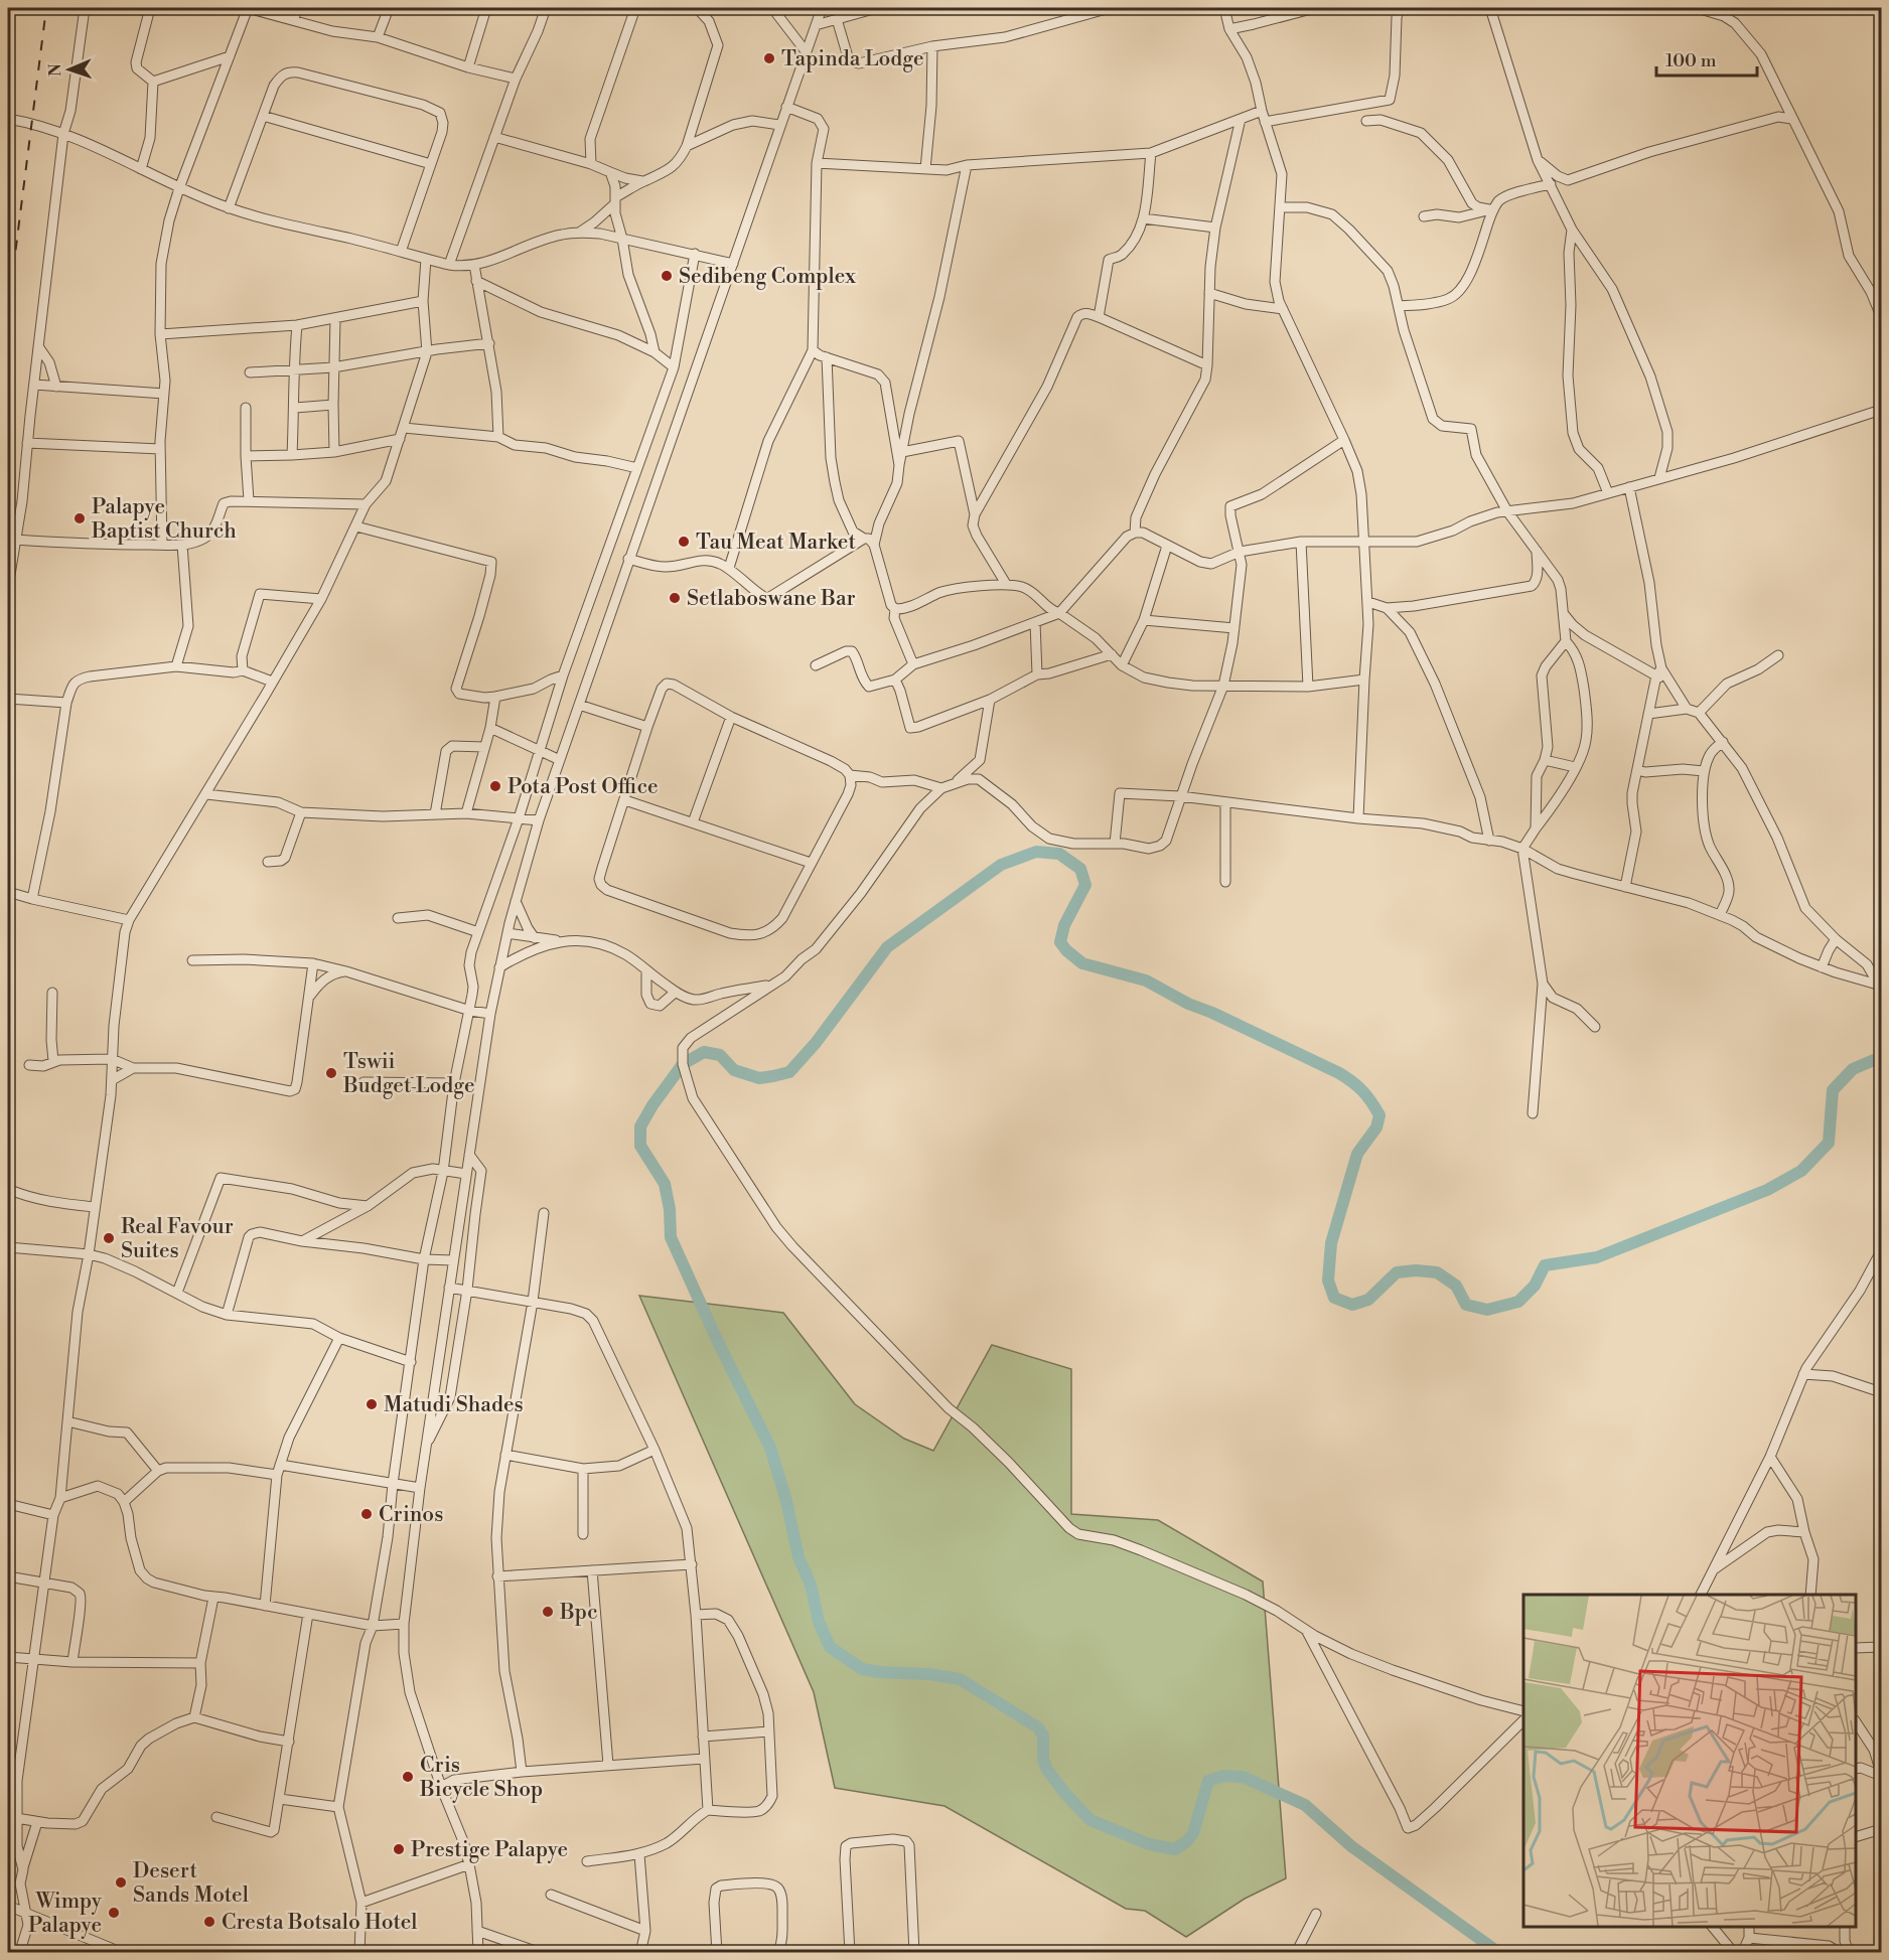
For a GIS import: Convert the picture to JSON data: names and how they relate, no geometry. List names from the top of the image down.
{
  "places": [
    "Tapinda Lodge",
    "Sedibeng Complex",
    "Palapye Baptist Church",
    "Tau Meat Market",
    "Setlaboswane Bar",
    "Pota Post Office",
    "Tswii Budget Lodge",
    "Real Favour Suites",
    "Matudi Shades",
    "Crinos",
    "Bpc",
    "Cris Bicycle Shop",
    "Prestige Palapye",
    "Desert Sands Motel",
    "Wimpy Palapye",
    "Cresta Botsalo Hotel"
  ],
  "scale_bar": "100 m",
  "north": "left"
}
